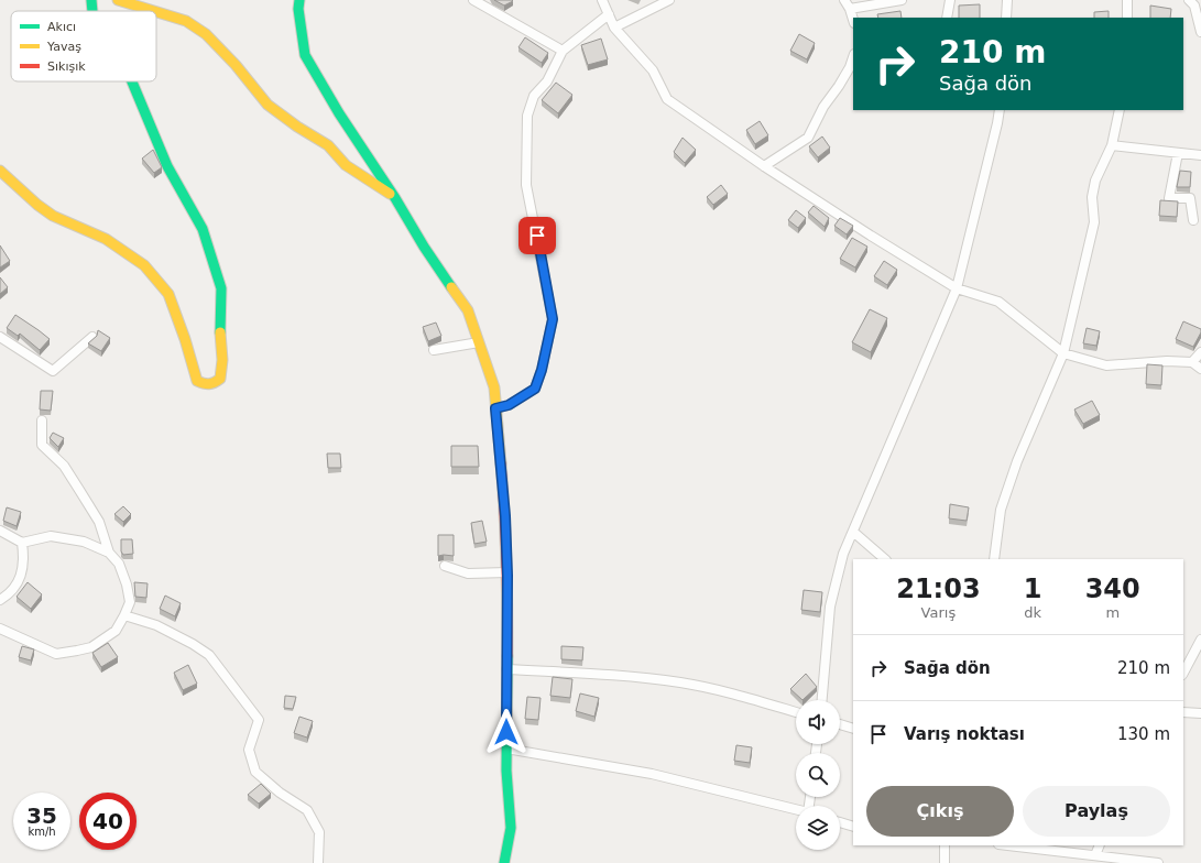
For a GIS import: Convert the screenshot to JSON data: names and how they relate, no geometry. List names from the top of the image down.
{
  "legend": ["Akıcı", "Yavaş", "Sıkışık"],
  "page": {
    "turn": ["210 m", "Sağa dön"],
    "eta": [
      "21:03",
      "Varış",
      "1",
      "dk",
      "340",
      "m"
    ],
    "list": [
      {
        "name": "Sağa dön",
        "value": "210 m"
      },
      {
        "name": "Varış noktası",
        "value": "130 m"
      }
    ],
    "buttons": ["Çıkış", "Paylaş"],
    "speed": "35 km/h",
    "limit": "40"
  }
}
